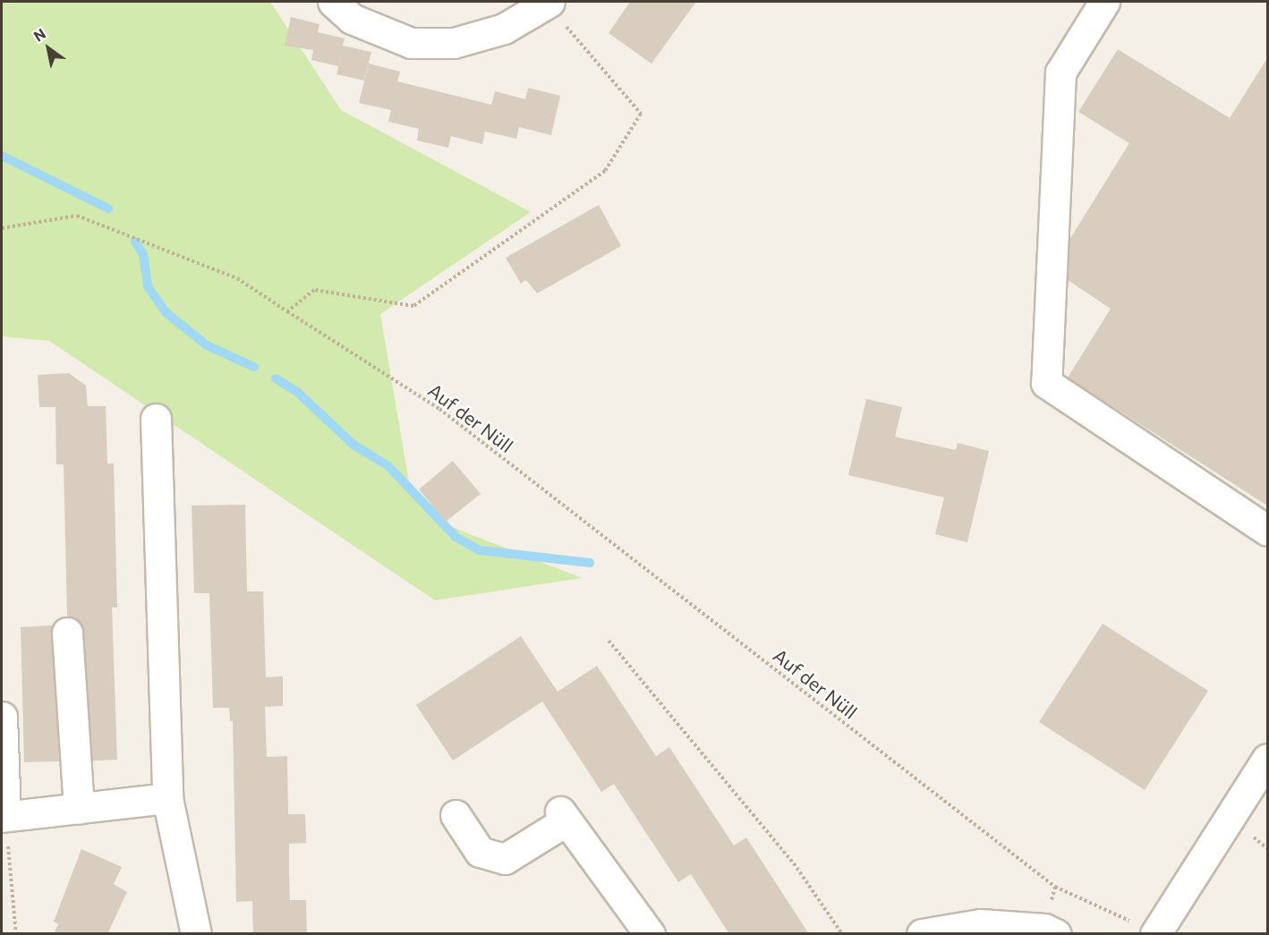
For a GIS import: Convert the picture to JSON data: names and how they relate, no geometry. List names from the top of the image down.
{
  "streets": {
    "path": ["Auf der Nüll"]
  },
  "north": "top left"
}
